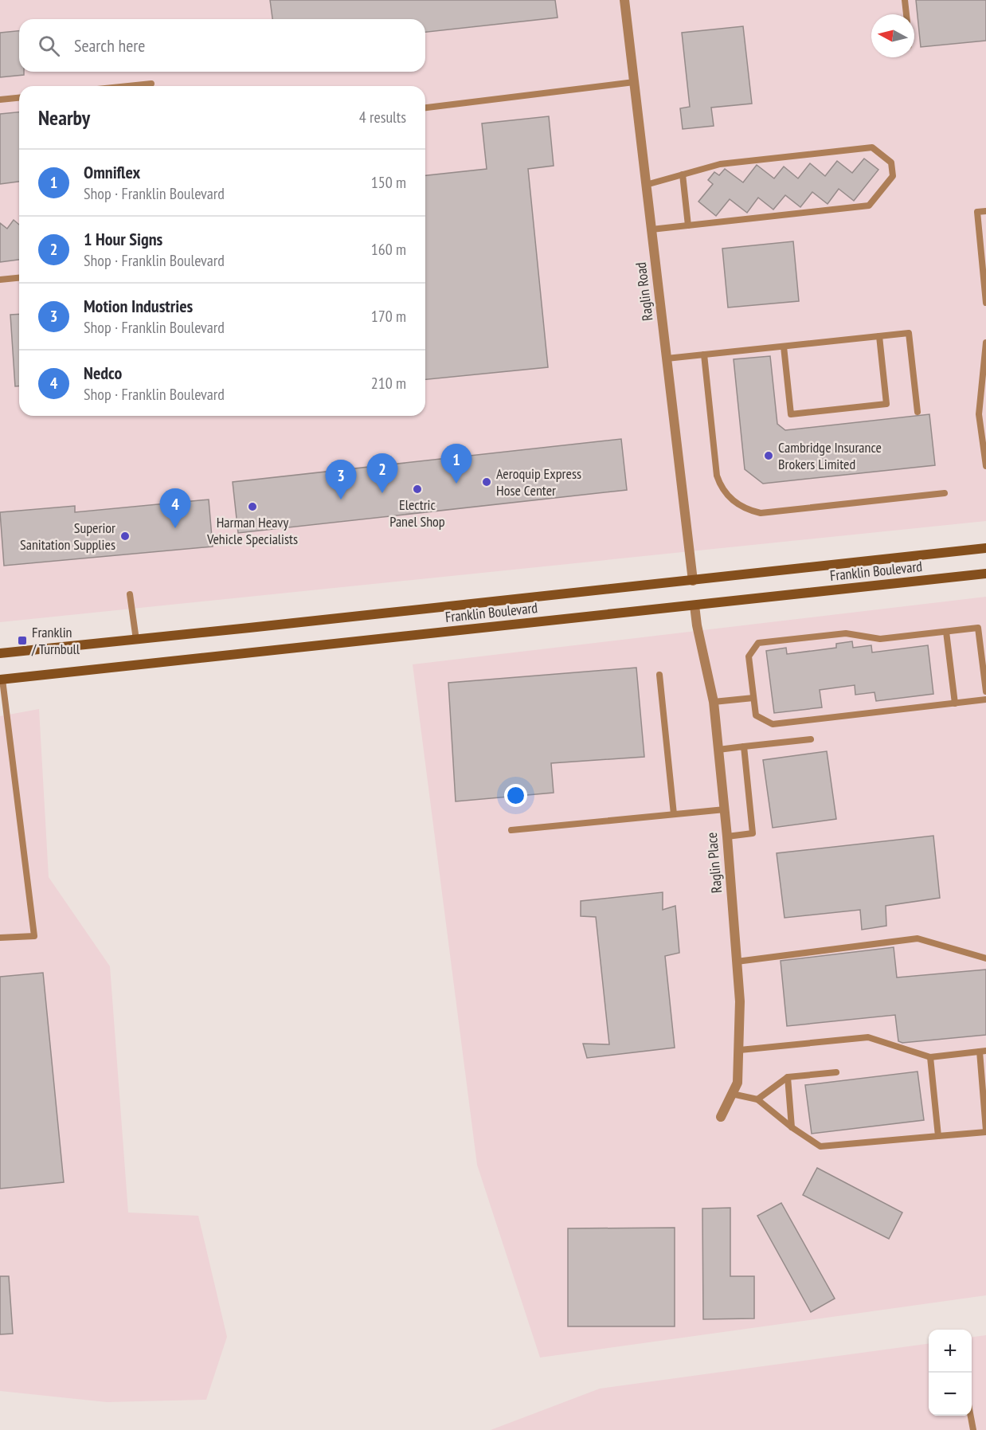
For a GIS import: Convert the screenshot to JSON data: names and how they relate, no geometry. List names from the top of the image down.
{
  "streets": {
    "main road": ["Franklin Boulevard"],
    "street": ["Raglin Road", "Raglin Place"]
  },
  "crossings": [
    ["Raglin Road", "Franklin Boulevard"],
    ["Franklin Boulevard", "Raglin Place"]
  ],
  "places": {
    "other": [
      "Cambridge Insurance Brokers Limited",
      "Aeroquip Express Hose Center",
      "Electric Panel Shop",
      "Harman Heavy Vehicle Specialists",
      "Superior Sanitation Supplies"
    ],
    "transit": ["Franklin / Turnbull"]
  },
  "north": "left",
  "page": {
    "search": "Search here",
    "heading": ["Nearby", "4 results"],
    "list": [
      {
        "mark": "1",
        "name": "Omniflex",
        "note": "Shop · Franklin Boulevard",
        "value": "150 m"
      },
      {
        "mark": "2",
        "name": "1 Hour Signs",
        "note": "Shop · Franklin Boulevard",
        "value": "160 m"
      },
      {
        "mark": "3",
        "name": "Motion Industries",
        "note": "Shop · Franklin Boulevard",
        "value": "170 m"
      },
      {
        "mark": "4",
        "name": "Nedco",
        "note": "Shop · Franklin Boulevard",
        "value": "210 m"
      }
    ],
    "pins": [
      "1",
      "2",
      "3",
      "4"
    ],
    "map_buttons": ["+", "−"]
  }
}
